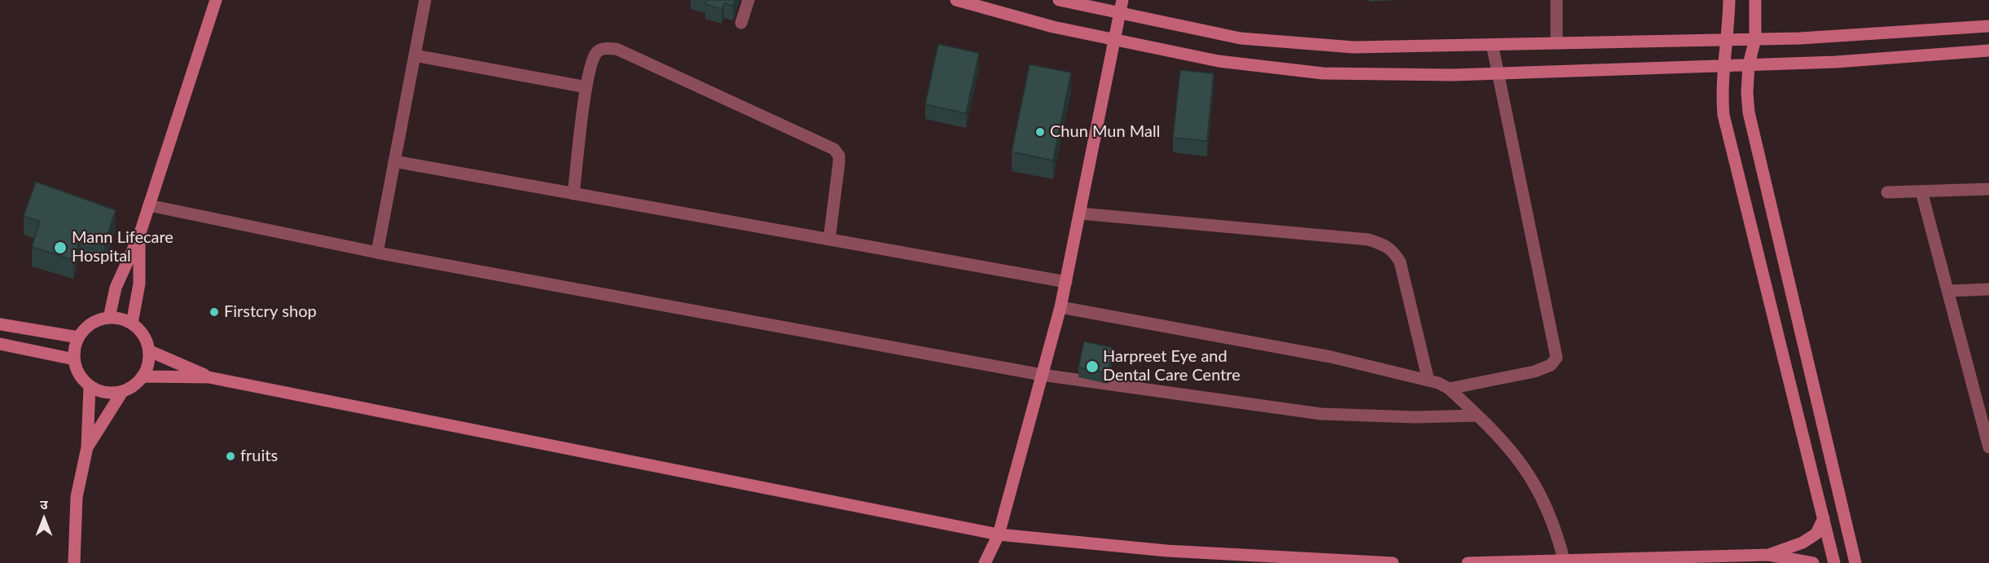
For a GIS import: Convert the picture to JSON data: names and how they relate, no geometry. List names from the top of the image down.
{
  "places": [
    "Chun Mun Mall",
    "Mann Lifecare Hospital",
    "Firstcry shop",
    "Harpreet Eye and Dental Care Centre",
    "fruits"
  ],
  "north": "top"
}
